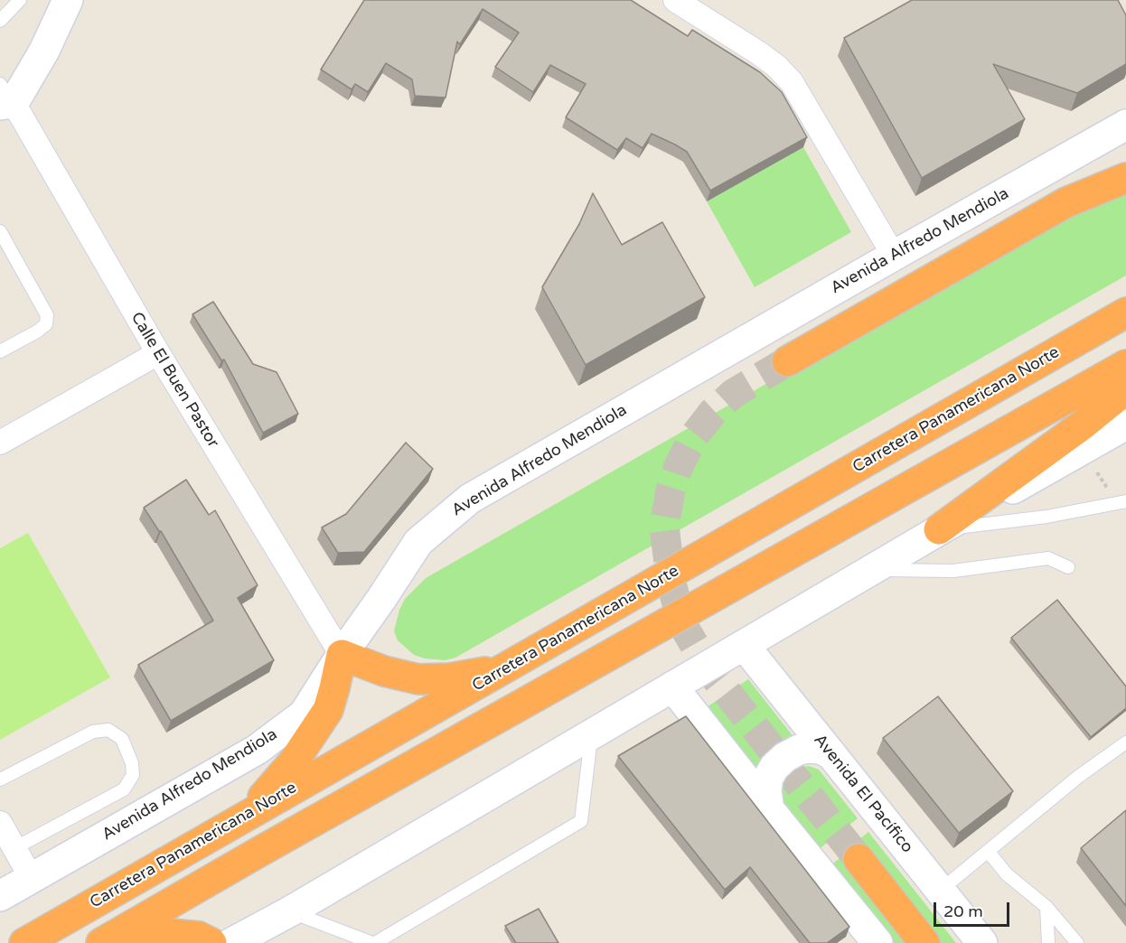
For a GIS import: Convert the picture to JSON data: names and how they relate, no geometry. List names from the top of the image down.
{
  "streets": {
    "highway": ["Carretera Panamericana Norte"],
    "main road": ["Avenida Alfredo Mendiola", "Avenida El Pacífico"],
    "street": ["Calle El Buen Pastor"]
  },
  "crossings": [
    ["Avenida Alfredo Mendiola", "Calle El Buen Pastor"]
  ],
  "scale_bar": "20 m"
}
